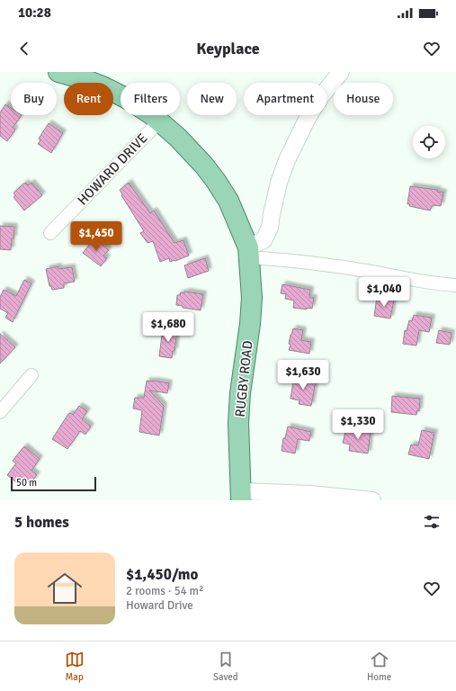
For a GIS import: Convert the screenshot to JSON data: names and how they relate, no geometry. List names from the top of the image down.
{
  "streets": {
    "main road": ["RUGBY ROAD"],
    "street": ["HOWARD DRIVE"]
  },
  "crossings": [
    ["HOWARD DRIVE", "RUGBY ROAD"]
  ],
  "scale_bar": "50 m",
  "page": {
    "status": "10:28",
    "header": "Keyplace",
    "chip": [
      "Buy",
      "Rent",
      "Filters",
      "New",
      "Apartment",
      "House"
    ],
    "price": [
      "$1,450",
      "$1,040",
      "$1,680",
      "$1,630",
      "$1,330"
    ],
    "scale": "50 m",
    "heading": "5 homes",
    "list": [
      {
        "name": "$1,450/mo",
        "note": "2 rooms · 54 m² · Howard Drive"
      }
    ],
    "tabs": ["Map", "Saved", "Home"]
  }
}
